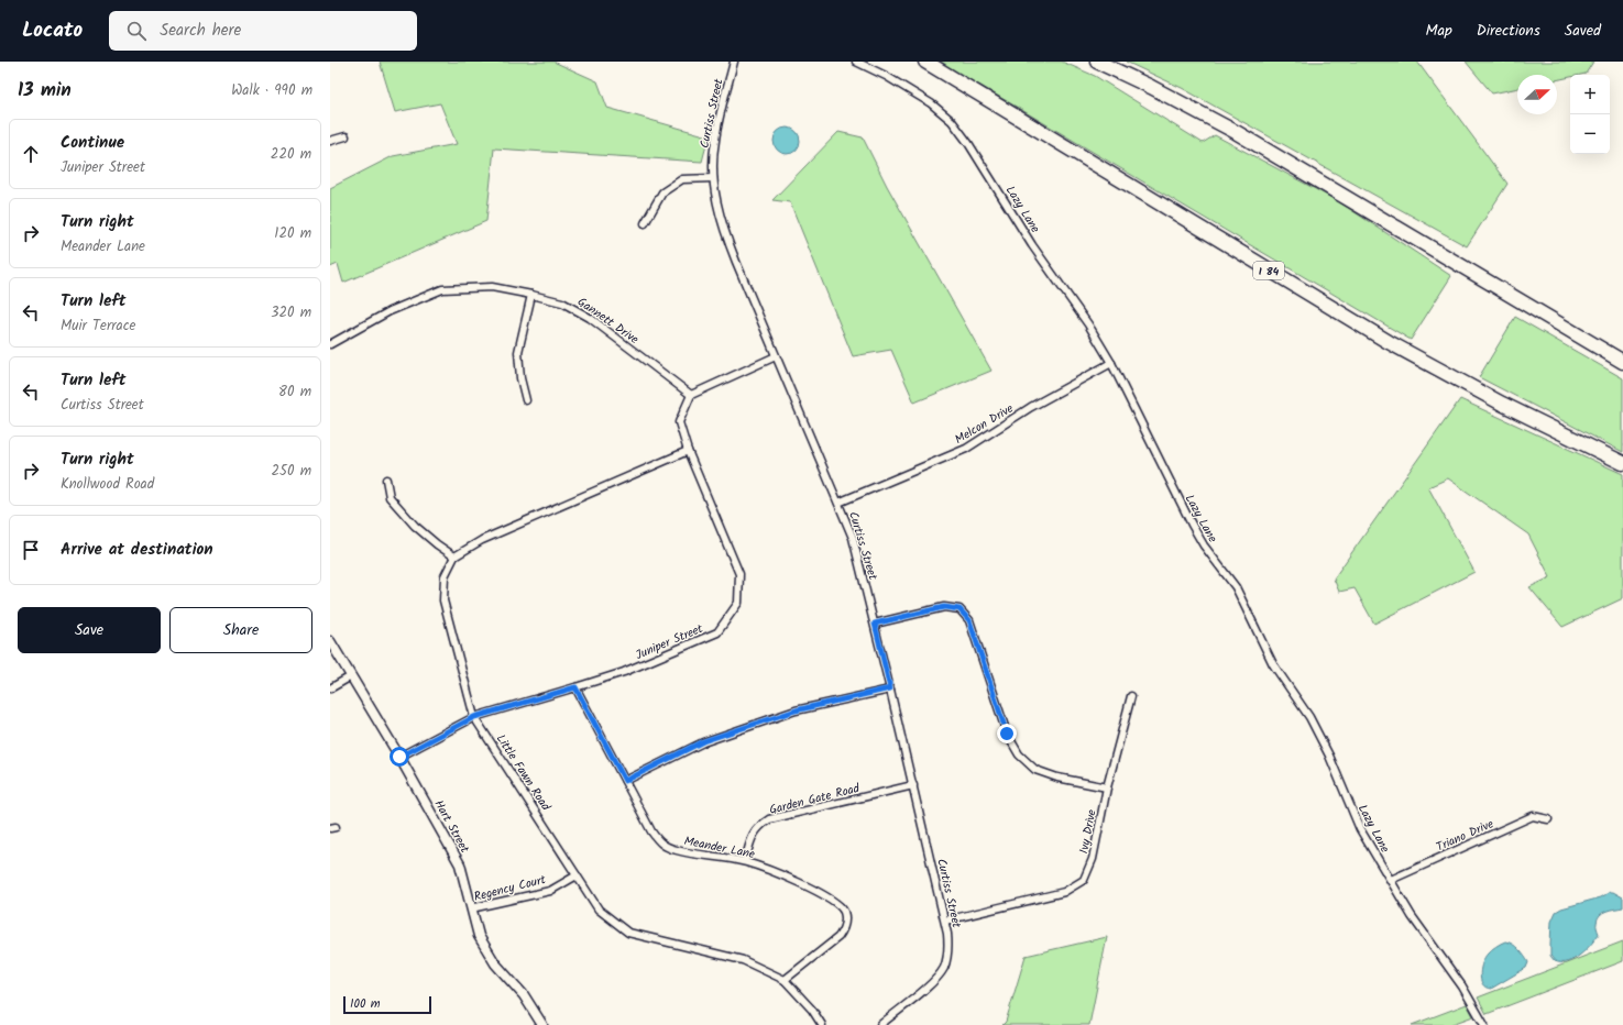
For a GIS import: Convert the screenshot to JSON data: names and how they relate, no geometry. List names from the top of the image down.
{
  "streets": {
    "highway": ["I 84"],
    "street": [
      "Curtiss Street",
      "Lazy Lane",
      "Gannett Drive",
      "Melcon Drive",
      "Juniper Street",
      "Little Fawn Road",
      "Garden Gate Road",
      "Hart Street",
      "Ivy Drive",
      "Triano Drive",
      "Meander Lane",
      "Regency Court"
    ]
  },
  "crossings": [
    ["Curtiss Street", "Melcon Drive"],
    ["Curtiss Street", "Garden Gate Road"],
    ["Curtiss Street", "Ivy Drive"],
    ["Lazy Lane", "Melcon Drive"],
    ["Lazy Lane", "Triano Drive"],
    ["Gannett Drive", "Juniper Street"],
    ["Juniper Street", "Little Fawn Road"],
    ["Juniper Street", "Hart Street"],
    ["Juniper Street", "Meander Lane"],
    ["Little Fawn Road", "Meander Lane"],
    ["Little Fawn Road", "Regency Court"],
    ["Garden Gate Road", "Meander Lane"],
    ["Hart Street", "Regency Court"]
  ],
  "scale_bar": "100 m",
  "north": "right",
  "page": {
    "header": "Locato",
    "search": "Search here",
    "nav": ["Map", "Directions", "Saved"],
    "heading": ["13 min", "Walk · 990 m"],
    "map_buttons": ["+", "−"],
    "list": [
      ["Continue", "Juniper Street", "220 m"],
      ["Turn right", "Meander Lane", "120 m"],
      ["Turn left", "Muir Terrace", "320 m"],
      ["Turn left", "Curtiss Street", "80 m"],
      ["Turn right", "Knollwood Road", "250 m"],
      "Arrive at destination"
    ],
    "buttons": ["Save", "Share"],
    "scale": "100 m"
  }
}
